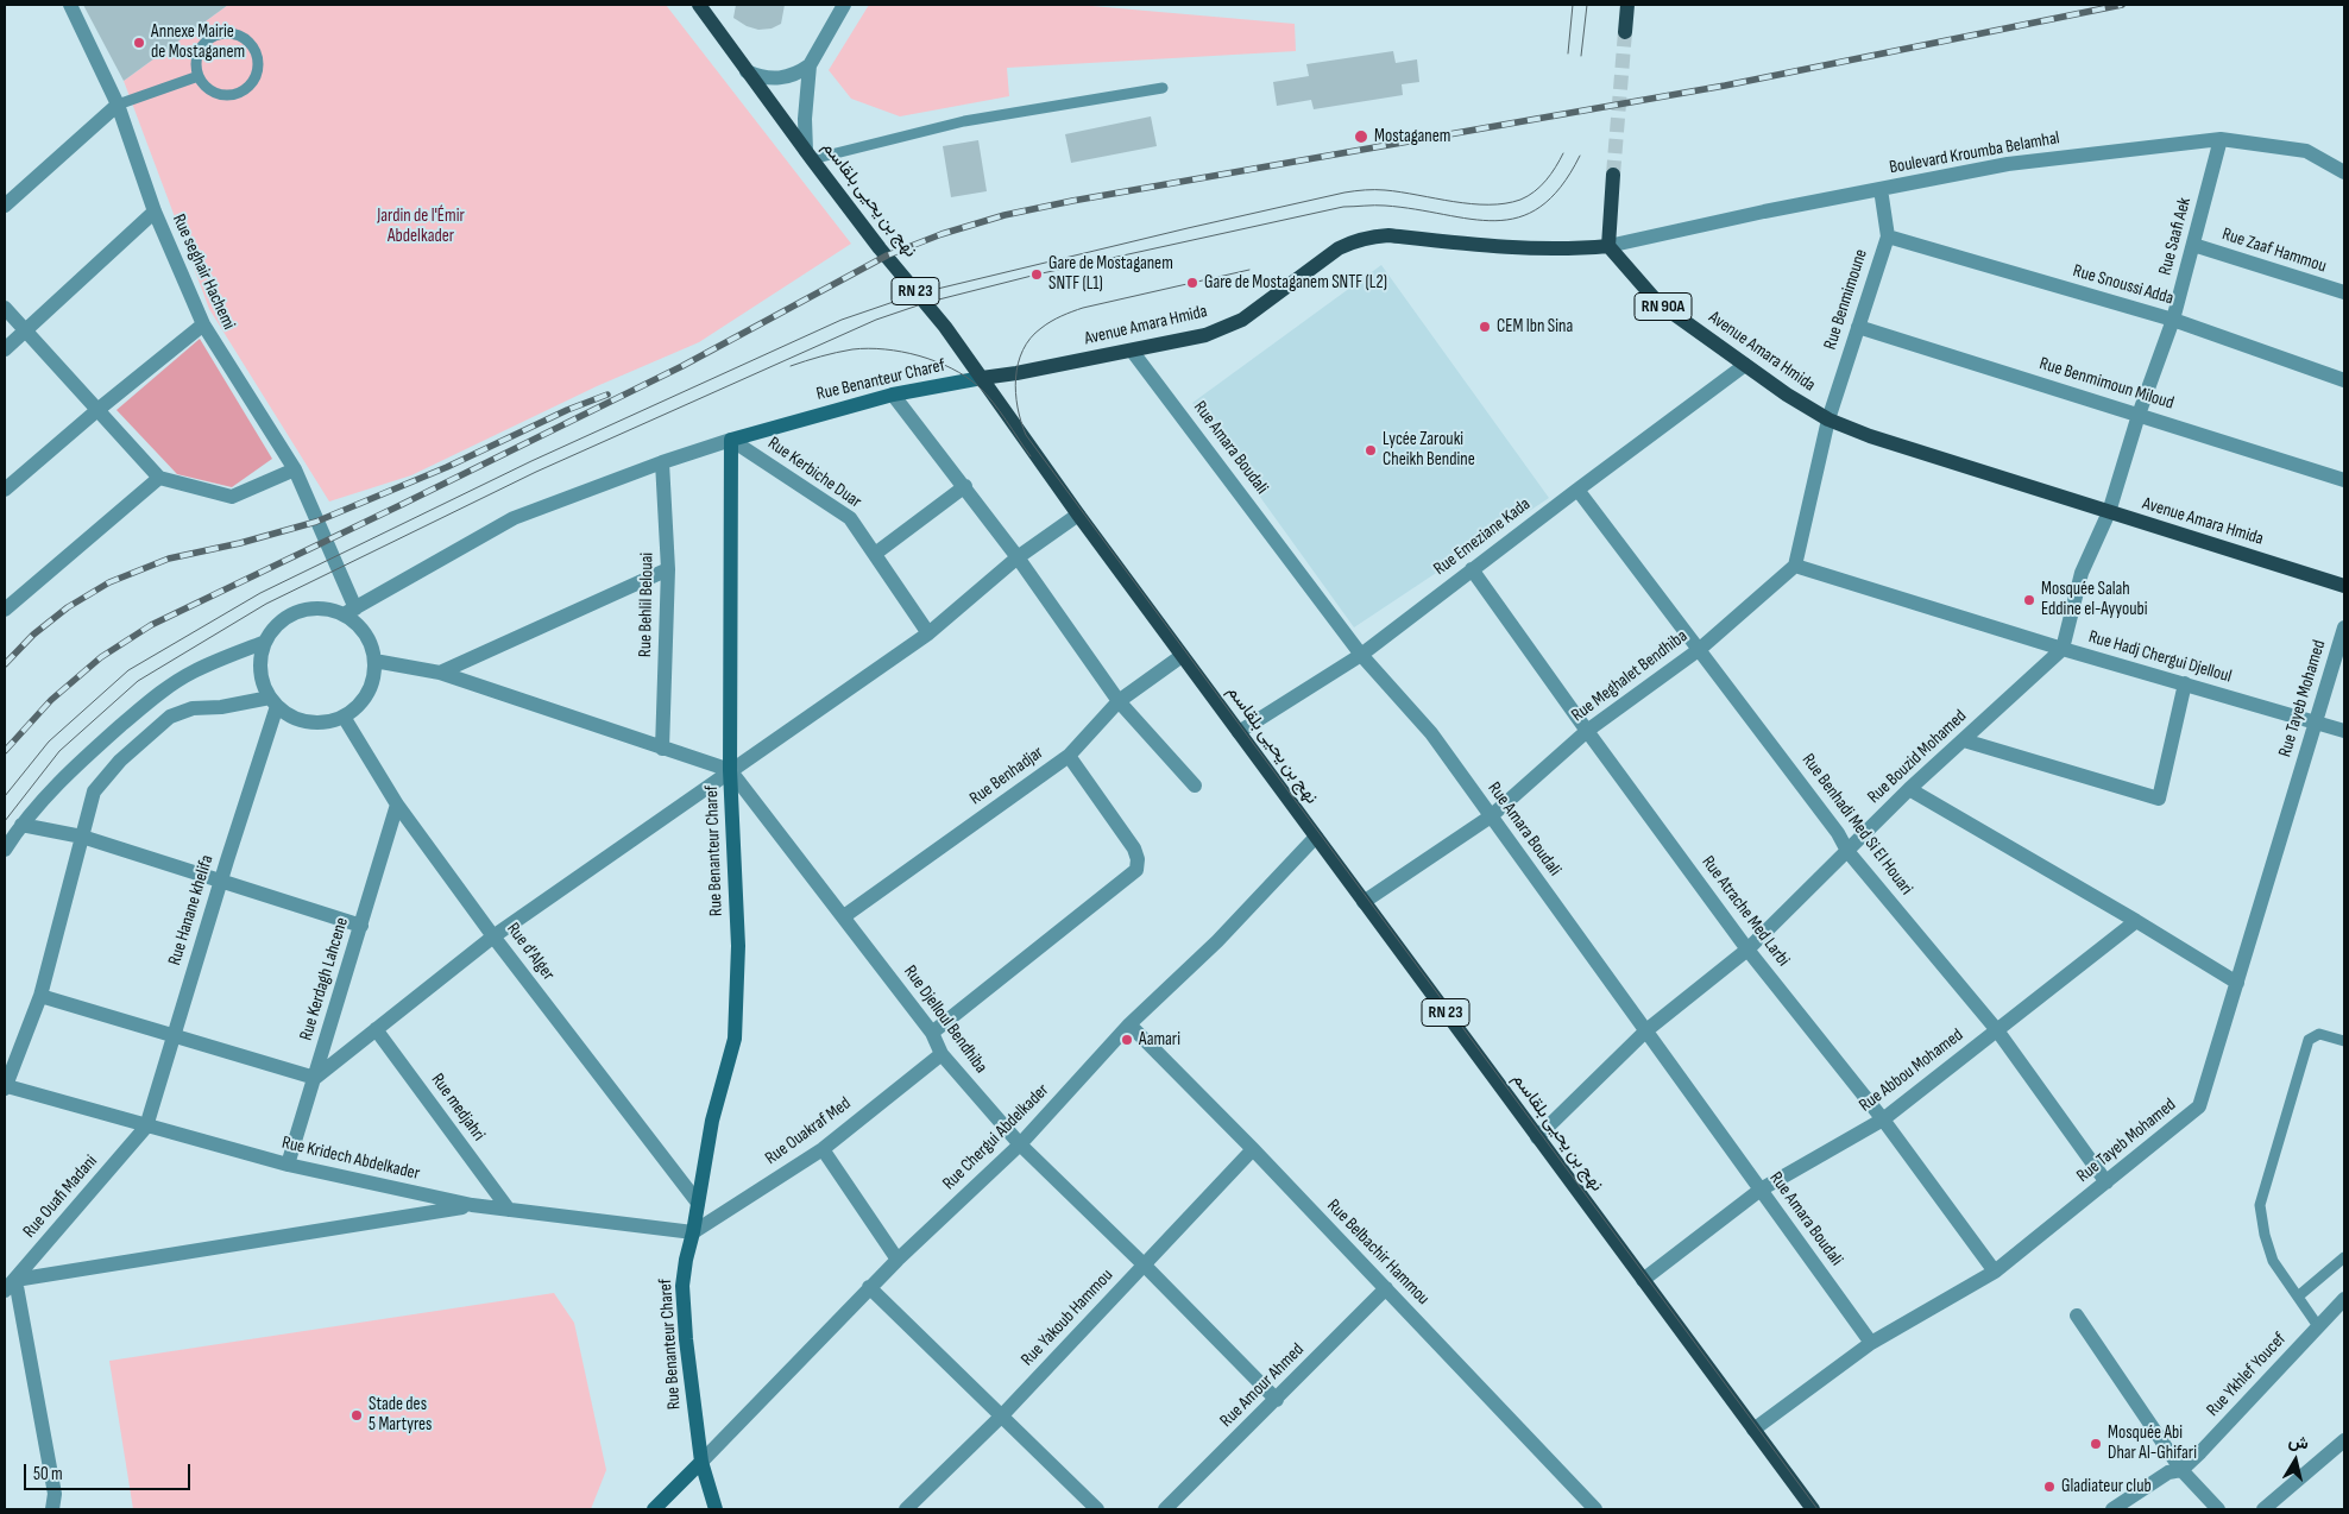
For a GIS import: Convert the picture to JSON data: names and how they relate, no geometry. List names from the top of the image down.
{
  "streets": {
    "main road": [
      "نهج بن يحيى بلقاسم",
      "RN 23",
      "RN 90A",
      "Avenue Amara Hmida",
      "Rue Benanteur Charef"
    ],
    "street": [
      "Boulevard Kroumba Belamhal",
      "Rue Saafi Aek",
      "Rue Zaaf Hammou",
      "Rue seghair Hachemi",
      "Rue Snoussi Adda",
      "Rue Benmimoune",
      "Rue Benmimoun Miloud",
      "Rue Amara Boudali",
      "Rue Kerbiche Duar",
      "Rue Emeziane Kada",
      "Rue Behlil Belouai",
      "Rue Hadj Chergui Djelloul",
      "Rue Meghalet Bendhiba",
      "Rue Tayeb Mohamed",
      "Rue Bouzid Mohamed",
      "Rue Benhadjar",
      "Rue Benhadi Med Si El Houari",
      "Rue Hanane khelifa",
      "Rue Atrache Med Larbi",
      "Rue d'Alger",
      "Rue Kerdagh Lahcene",
      "Rue Djelloul Bendhiba",
      "Rue Abbou Mohamed",
      "Rue medjahri",
      "Rue Ouakraf Med",
      "Rue Chergui Abdelkader",
      "Rue Kridech Abdelkader",
      "Rue Ouafi Madani",
      "Rue Belbachir Hammou",
      "Rue Yakoub Hammou",
      "Rue Ykhlef Youcef",
      "Rue Amour Ahmed"
    ]
  },
  "crossings": [
    ["Boulevard Kroumba Belamhal", "Rue Saafi Aek"],
    ["Boulevard Kroumba Belamhal", "Rue Benmimoune"],
    ["Boulevard Kroumba Belamhal", "Avenue Amara Hmida"],
    ["نهج بن يحيى بلقاسم", "Avenue Amara Hmida"],
    ["نهج بن يحيى بلقاسم", "Rue Benanteur Charef"],
    ["نهج بن يحيى بلقاسم", "Rue Emeziane Kada"],
    ["نهج بن يحيى بلقاسم", "Rue Meghalet Bendhiba"],
    ["نهج بن يحيى بلقاسم", "Rue Tayeb Mohamed"],
    ["نهج بن يحيى بلقاسم", "Rue Bouzid Mohamed"],
    ["نهج بن يحيى بلقاسم", "Rue Benhadjar"],
    ["نهج بن يحيى بلقاسم", "Rue Abbou Mohamed"],
    ["نهج بن يحيى بلقاسم", "Rue Chergui Abdelkader"],
    ["Rue Saafi Aek", "Rue Zaaf Hammou"],
    ["Rue Saafi Aek", "Rue Snoussi Adda"],
    ["Rue Saafi Aek", "Avenue Amara Hmida"],
    ["Rue Saafi Aek", "Rue Benmimoun Miloud"],
    ["Rue seghair Hachemi", "Rue Hanane khelifa"],
    ["Rue seghair Hachemi", "Rue d'Alger"],
    ["Rue Snoussi Adda", "Rue Benmimoune"],
    ["Rue Benmimoune", "Avenue Amara Hmida"],
    ["Rue Benmimoune", "Rue Benmimoun Miloud"],
    ["Avenue Amara Hmida", "Rue Benanteur Charef"],
    ["Avenue Amara Hmida", "Rue Amara Boudali"],
    ["Avenue Amara Hmida", "Rue Emeziane Kada"],
    ["Rue Benanteur Charef", "Rue Kerbiche Duar"],
    ["Rue Benanteur Charef", "Rue d'Alger"],
    ["Rue Benanteur Charef", "Rue Djelloul Bendhiba"],
    ["Rue Benanteur Charef", "Rue Ouakraf Med"],
    ["Rue Benanteur Charef", "Rue Chergui Abdelkader"],
    ["Rue Benanteur Charef", "Rue Kridech Abdelkader"],
    ["Rue Amara Boudali", "Rue Emeziane Kada"],
    ["Rue Amara Boudali", "Rue Meghalet Bendhiba"],
    ["Rue Amara Boudali", "Rue Tayeb Mohamed"],
    ["Rue Amara Boudali", "Rue Bouzid Mohamed"],
    ["Rue Amara Boudali", "Rue Abbou Mohamed"],
    ["Rue Emeziane Kada", "Rue Benhadi Med Si El Houari"],
    ["Rue Emeziane Kada", "Rue Atrache Med Larbi"],
    ["Rue Hadj Chergui Djelloul", "Rue Meghalet Bendhiba"],
    ["Rue Hadj Chergui Djelloul", "Rue Tayeb Mohamed"],
    ["Rue Hadj Chergui Djelloul", "Rue Bouzid Mohamed"],
    ["Rue Meghalet Bendhiba", "Rue Benhadi Med Si El Houari"],
    ["Rue Meghalet Bendhiba", "Rue Atrache Med Larbi"],
    ["Rue Tayeb Mohamed", "Rue Benhadi Med Si El Houari"],
    ["Rue Tayeb Mohamed", "Rue Atrache Med Larbi"],
    ["Rue Bouzid Mohamed", "Rue Benhadi Med Si El Houari"],
    ["Rue Bouzid Mohamed", "Rue Atrache Med Larbi"],
    ["Rue Benhadjar", "Rue Djelloul Bendhiba"],
    ["Rue Benhadi Med Si El Houari", "Rue Abbou Mohamed"],
    ["Rue Hanane khelifa", "Rue d'Alger"],
    ["Rue Hanane khelifa", "Rue Kridech Abdelkader"],
    ["Rue Hanane khelifa", "Rue Ouafi Madani"],
    ["Rue Atrache Med Larbi", "Rue Abbou Mohamed"],
    ["Rue d'Alger", "Rue Kerdagh Lahcene"],
    ["Rue Kerdagh Lahcene", "Rue Kridech Abdelkader"],
    ["Rue Djelloul Bendhiba", "Rue Ouakraf Med"],
    ["Rue Djelloul Bendhiba", "Rue Chergui Abdelkader"],
    ["Rue Djelloul Bendhiba", "Rue Yakoub Hammou"],
    ["Rue Djelloul Bendhiba", "Rue Amour Ahmed"],
    ["Rue medjahri", "Rue Kridech Abdelkader"],
    ["Rue Ouakraf Med", "Rue Kridech Abdelkader"],
    ["Rue Chergui Abdelkader", "Rue Belbachir Hammou"],
    ["Rue Kridech Abdelkader", "Rue Ouafi Madani"],
    ["Rue Belbachir Hammou", "Rue Yakoub Hammou"],
    ["Rue Belbachir Hammou", "Rue Amour Ahmed"]
  ],
  "parks": ["Jardin de l'Émir Abdelkader"],
  "places": [
    "Annexe Mairie de Mostaganem",
    "Mostaganem",
    "Gare de Mostaganem SNTF (L1)",
    "Gare de Mostaganem SNTF (L2)",
    "CEM Ibn Sina",
    "Lycée Zarouki Cheikh Bendine",
    "Mosquée Salah Eddine el-Ayyoubi",
    "Aamari",
    "Stade des 5 Martyres",
    "Mosquée Abi Dhar Al-Ghifari",
    "Gladiateur club"
  ],
  "scale_bar": "50 m",
  "north": "top"
}
